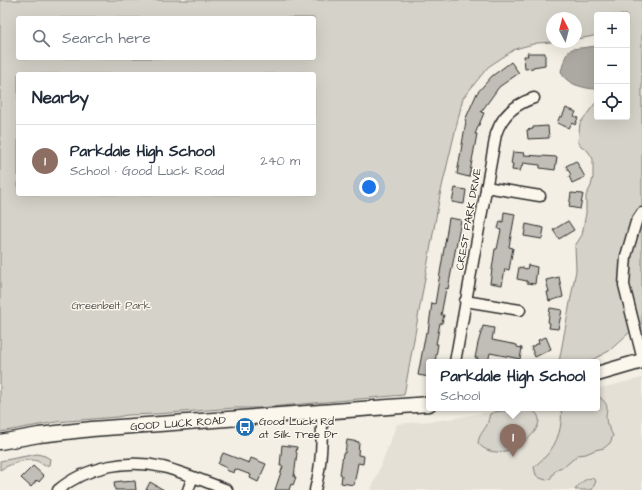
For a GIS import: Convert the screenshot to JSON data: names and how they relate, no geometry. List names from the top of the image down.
{
  "streets": {
    "main road": ["GOOD LUCK ROAD"],
    "street": ["CREST PARK DRIVE"]
  },
  "parks": ["Greenbelt Park"],
  "places": {
    "bus stop": ["Good Luck Rd at Silk Tree Dr"]
  },
  "north": "top",
  "page": {
    "map_buttons": ["+", "−"],
    "search": "Search here",
    "heading": "Nearby",
    "list": [
      {
        "mark": "1",
        "name": "Parkdale High School",
        "note": "School · Good Luck Road",
        "value": "240 m"
      }
    ],
    "popup": ["Parkdale High School", "School"],
    "pins": "1"
  }
}
